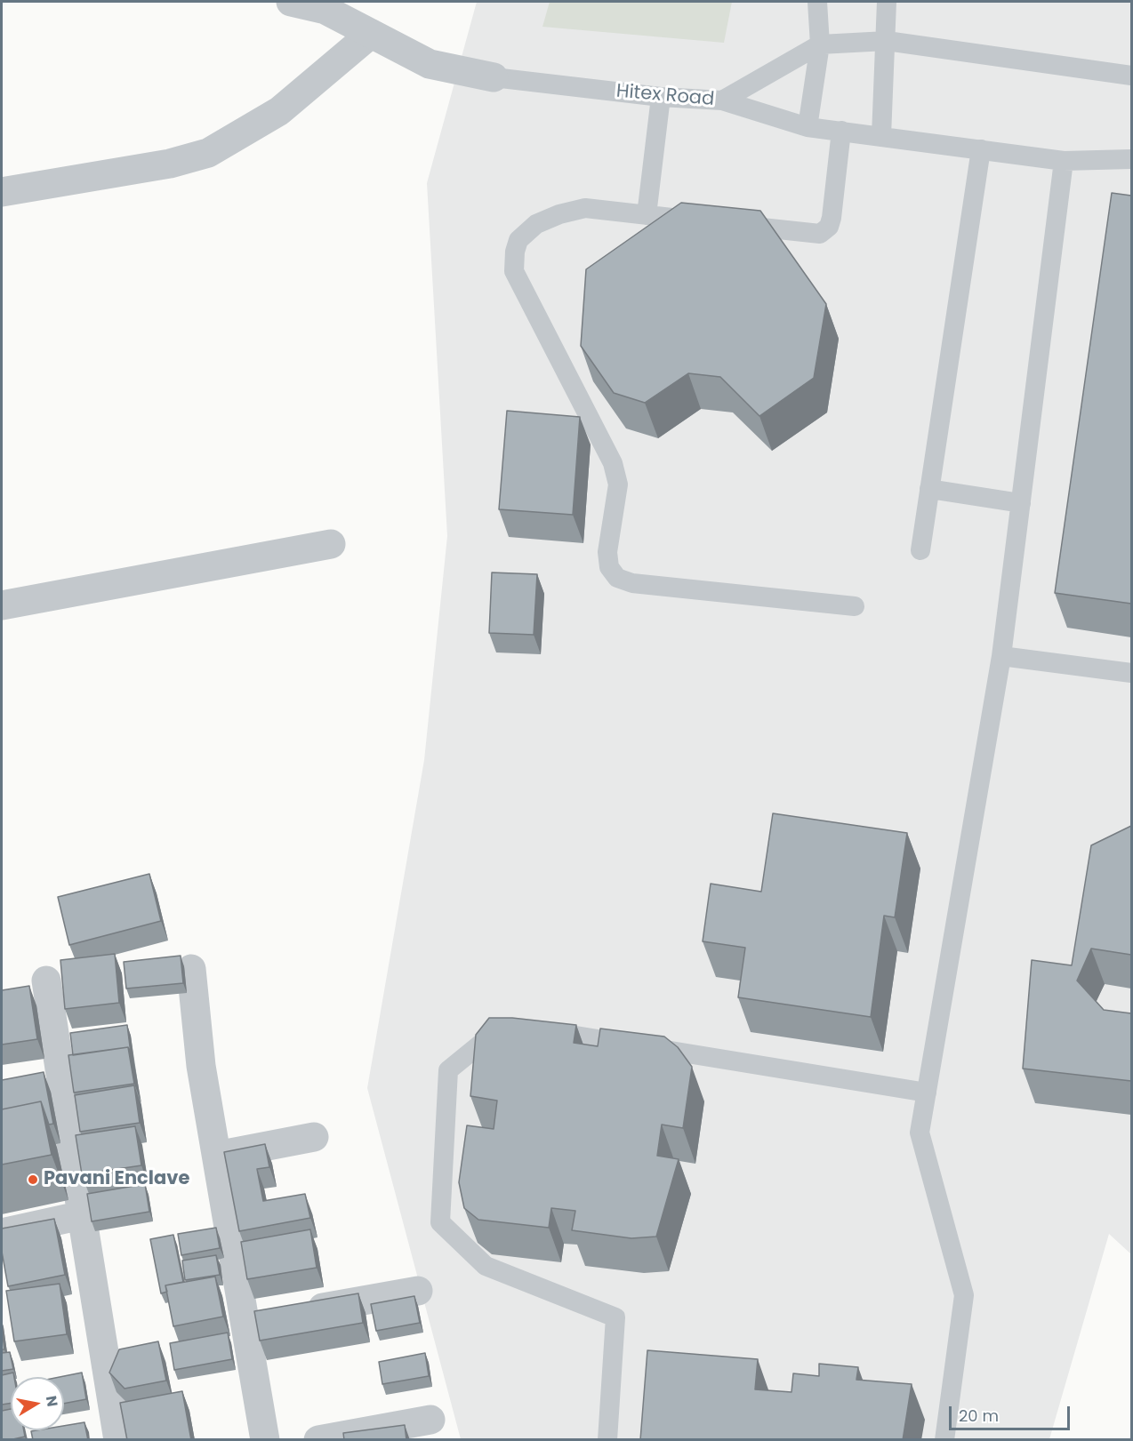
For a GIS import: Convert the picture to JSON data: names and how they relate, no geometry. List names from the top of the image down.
{
  "streets": {
    "street": ["Hitex Road"]
  },
  "places": ["Pavani Enclave"],
  "scale_bar": "20 m",
  "north": "right"
}
